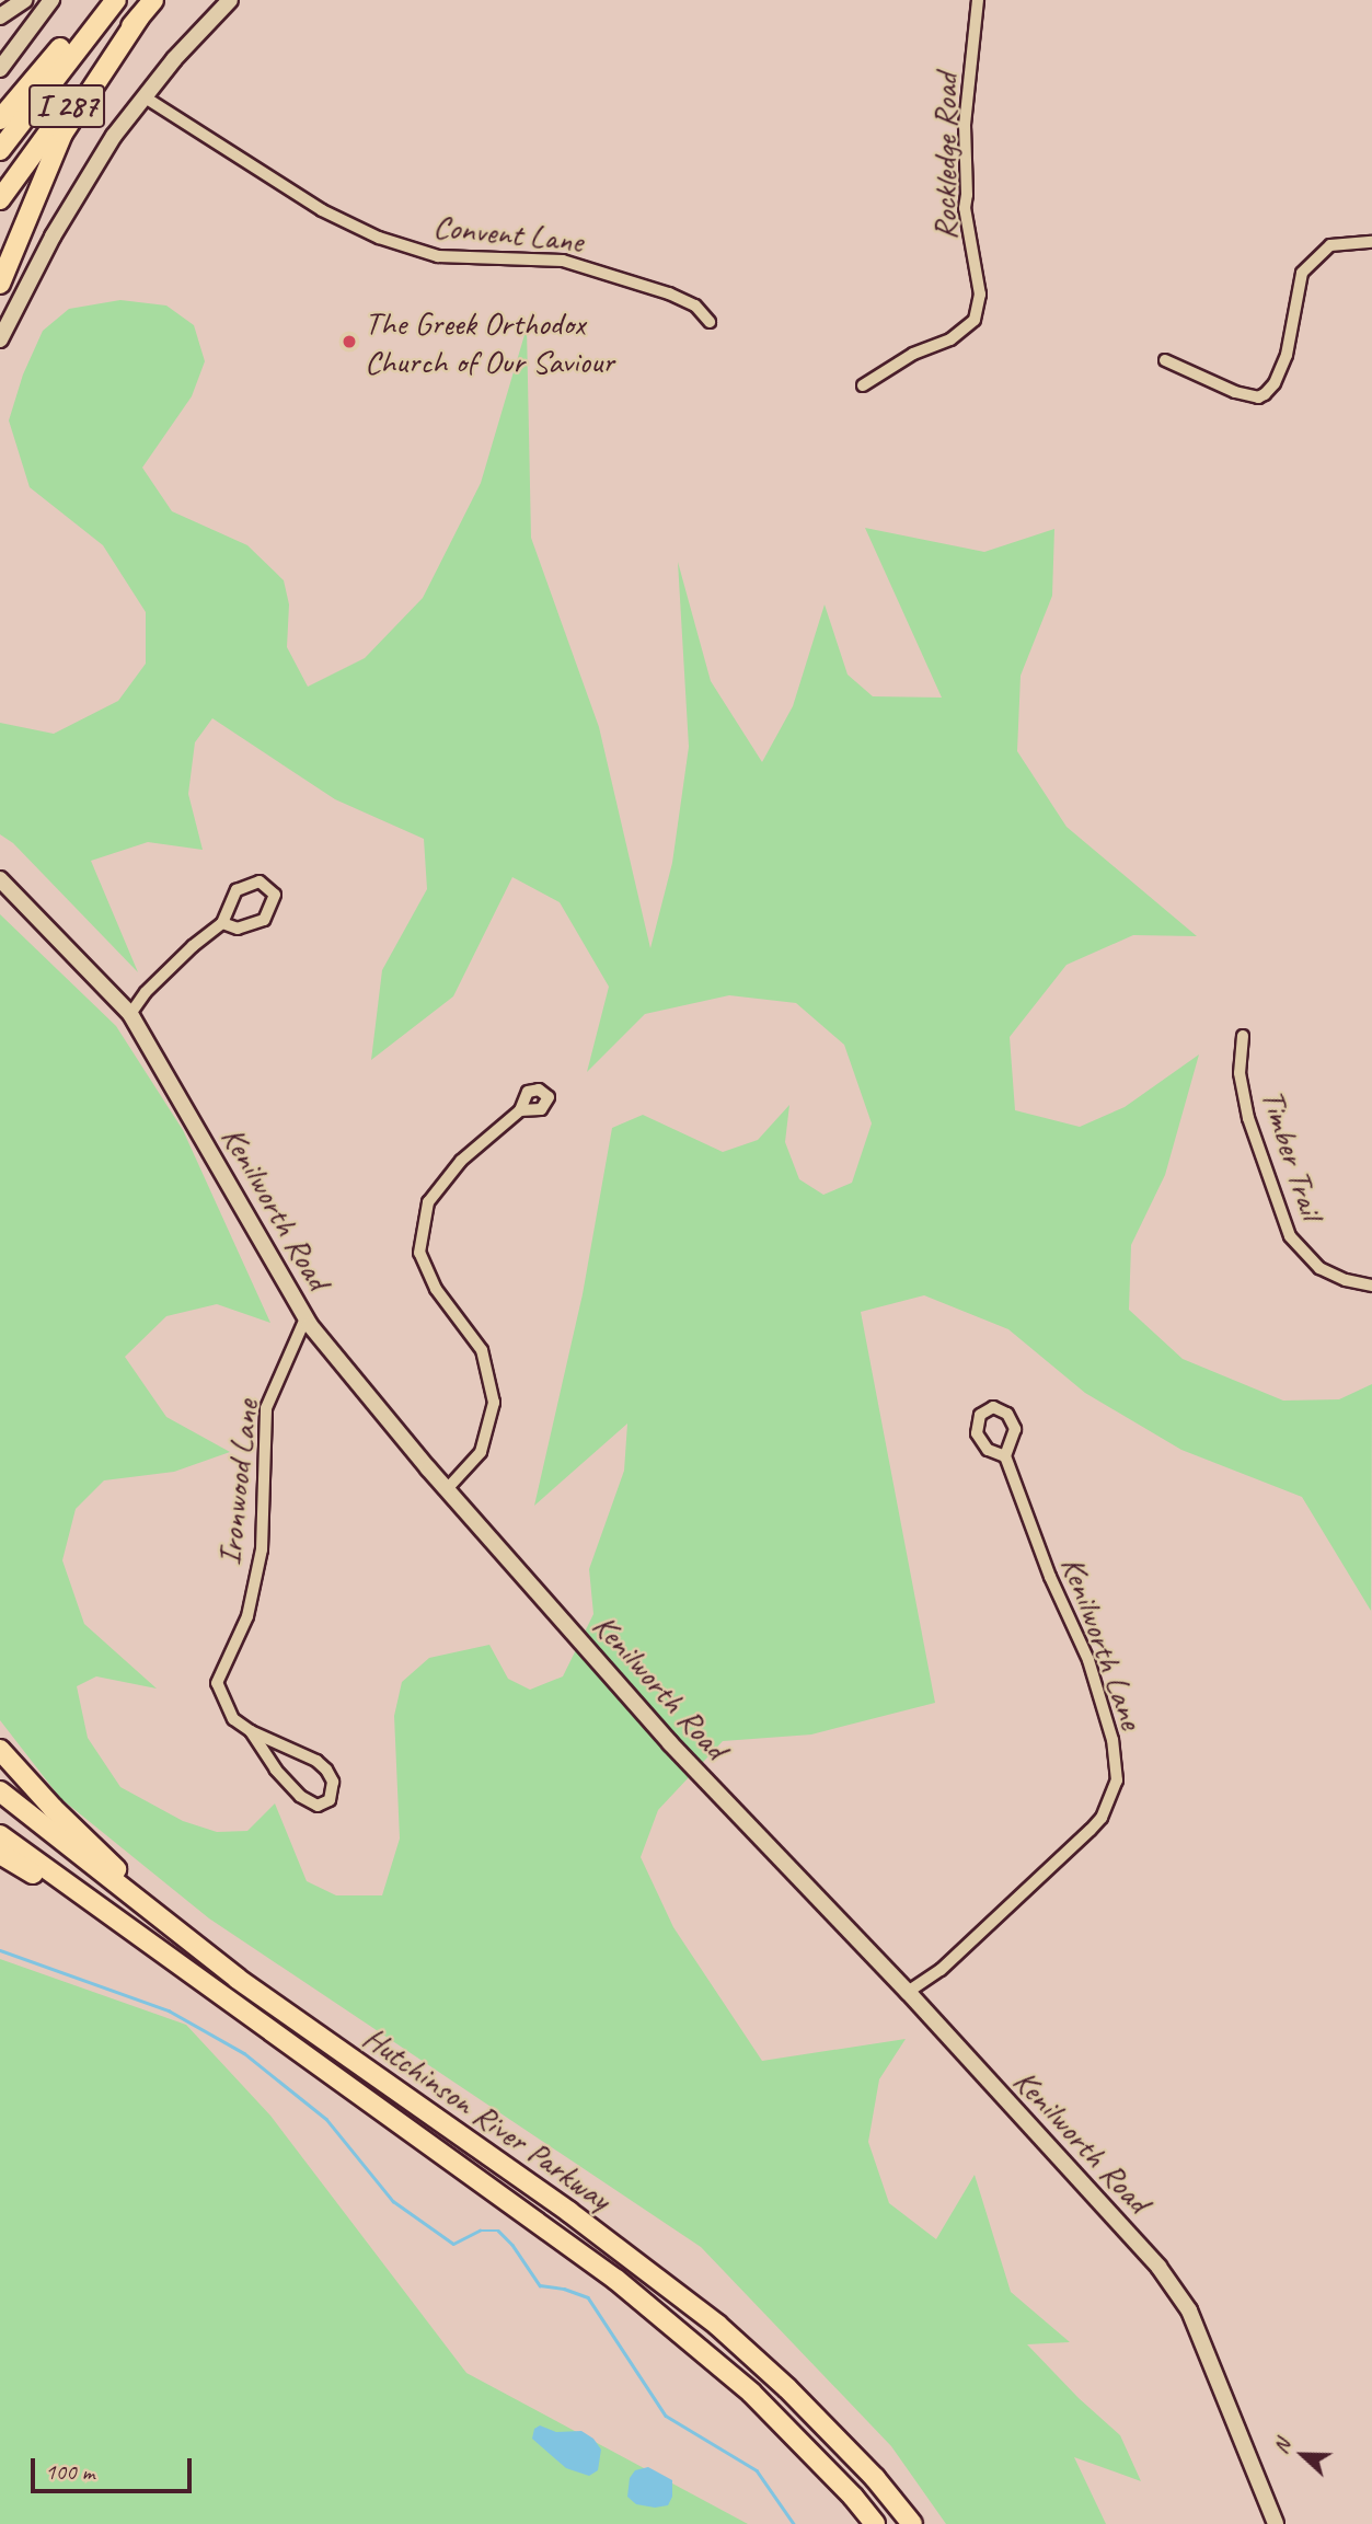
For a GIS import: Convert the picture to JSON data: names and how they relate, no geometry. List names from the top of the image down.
{
  "streets": {
    "highway": ["I 287", "Hutchinson River Parkway"],
    "street": [
      "Rockledge Road",
      "Convent Lane",
      "Timber Trail",
      "Kenilworth Road",
      "Ironwood Lane",
      "Kenilworth Lane"
    ]
  },
  "crossings": [
    ["Kenilworth Road", "Ironwood Lane"],
    ["Kenilworth Road", "Kenilworth Lane"]
  ],
  "places": ["The Greek Orthodox Church of Our Saviour"],
  "scale_bar": "100 m",
  "north": "left"
}
